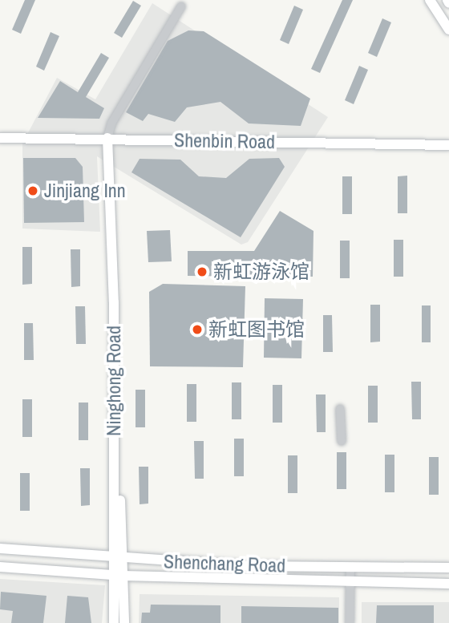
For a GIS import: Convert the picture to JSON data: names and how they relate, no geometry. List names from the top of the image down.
{
  "streets": {
    "main road": ["Shenbin Road", "Ninghong Road", "Shenchang Road"]
  },
  "crossings": [
    ["Shenbin Road", "Ninghong Road"],
    ["Ninghong Road", "Shenchang Road"]
  ],
  "places": ["Jinjiang Inn", "新虹游泳馆", "新虹图书馆"]
}
